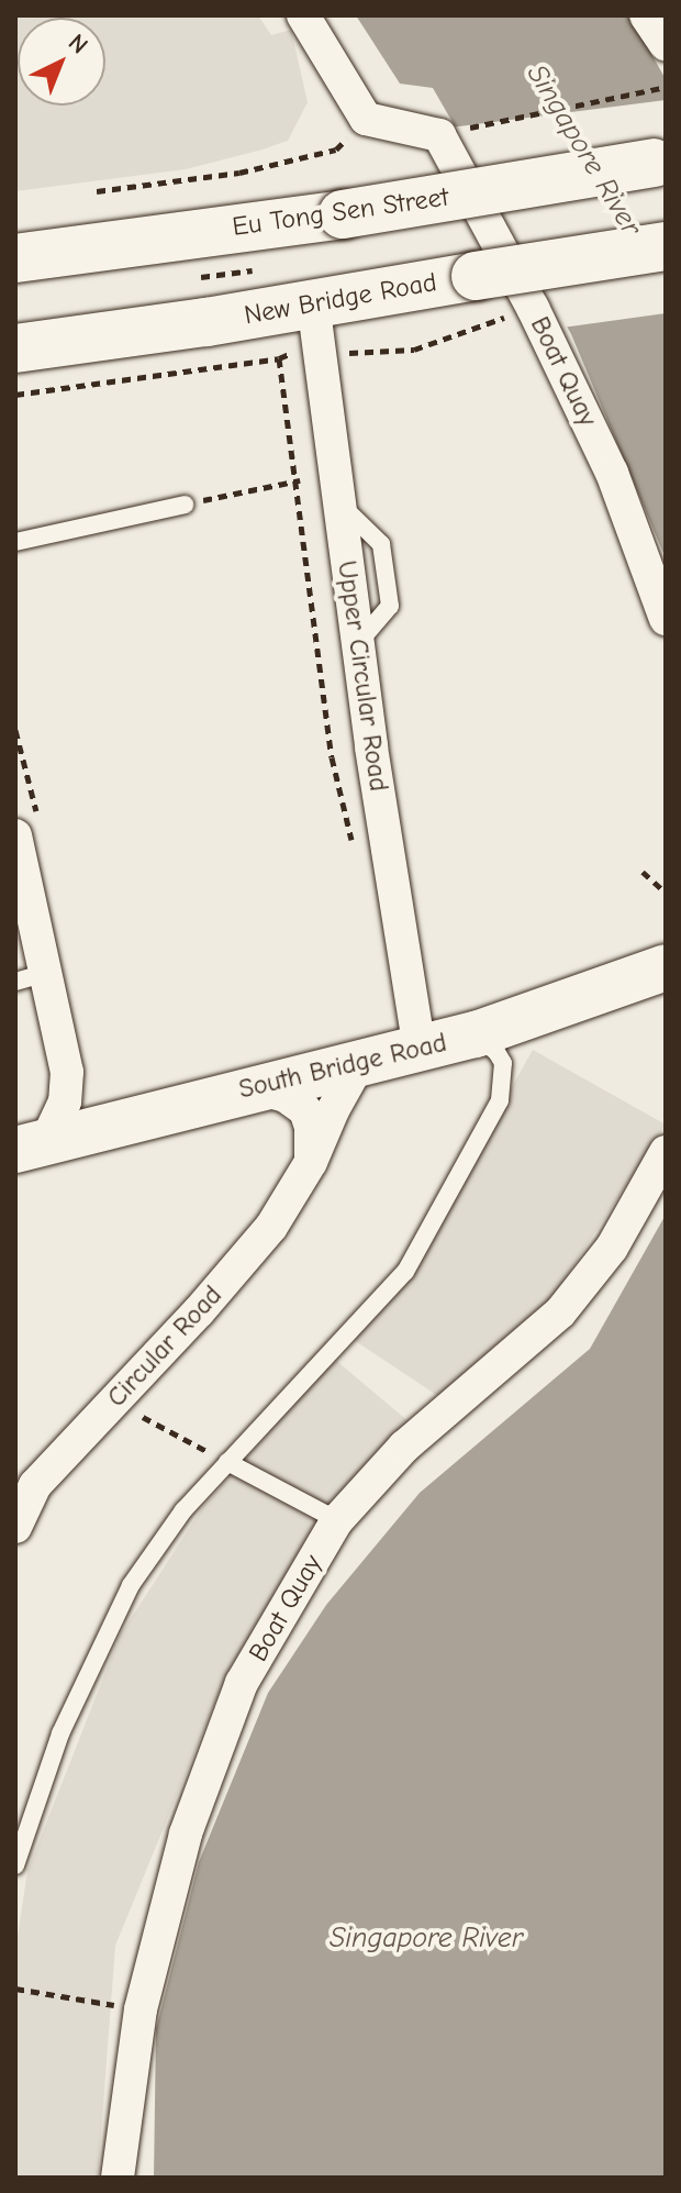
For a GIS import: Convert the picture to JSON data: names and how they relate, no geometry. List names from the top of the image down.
{
  "streets": {
    "main road": ["Eu Tong Sen Street", "New Bridge Road", "South Bridge Road"],
    "street": ["Boat Quay", "Upper Circular Road", "Circular Road"]
  },
  "crossings": [
    ["New Bridge Road", "Upper Circular Road"],
    ["Upper Circular Road", "South Bridge Road"],
    ["South Bridge Road", "Circular Road"]
  ],
  "water": ["Singapore River"],
  "north": "top right"
}
